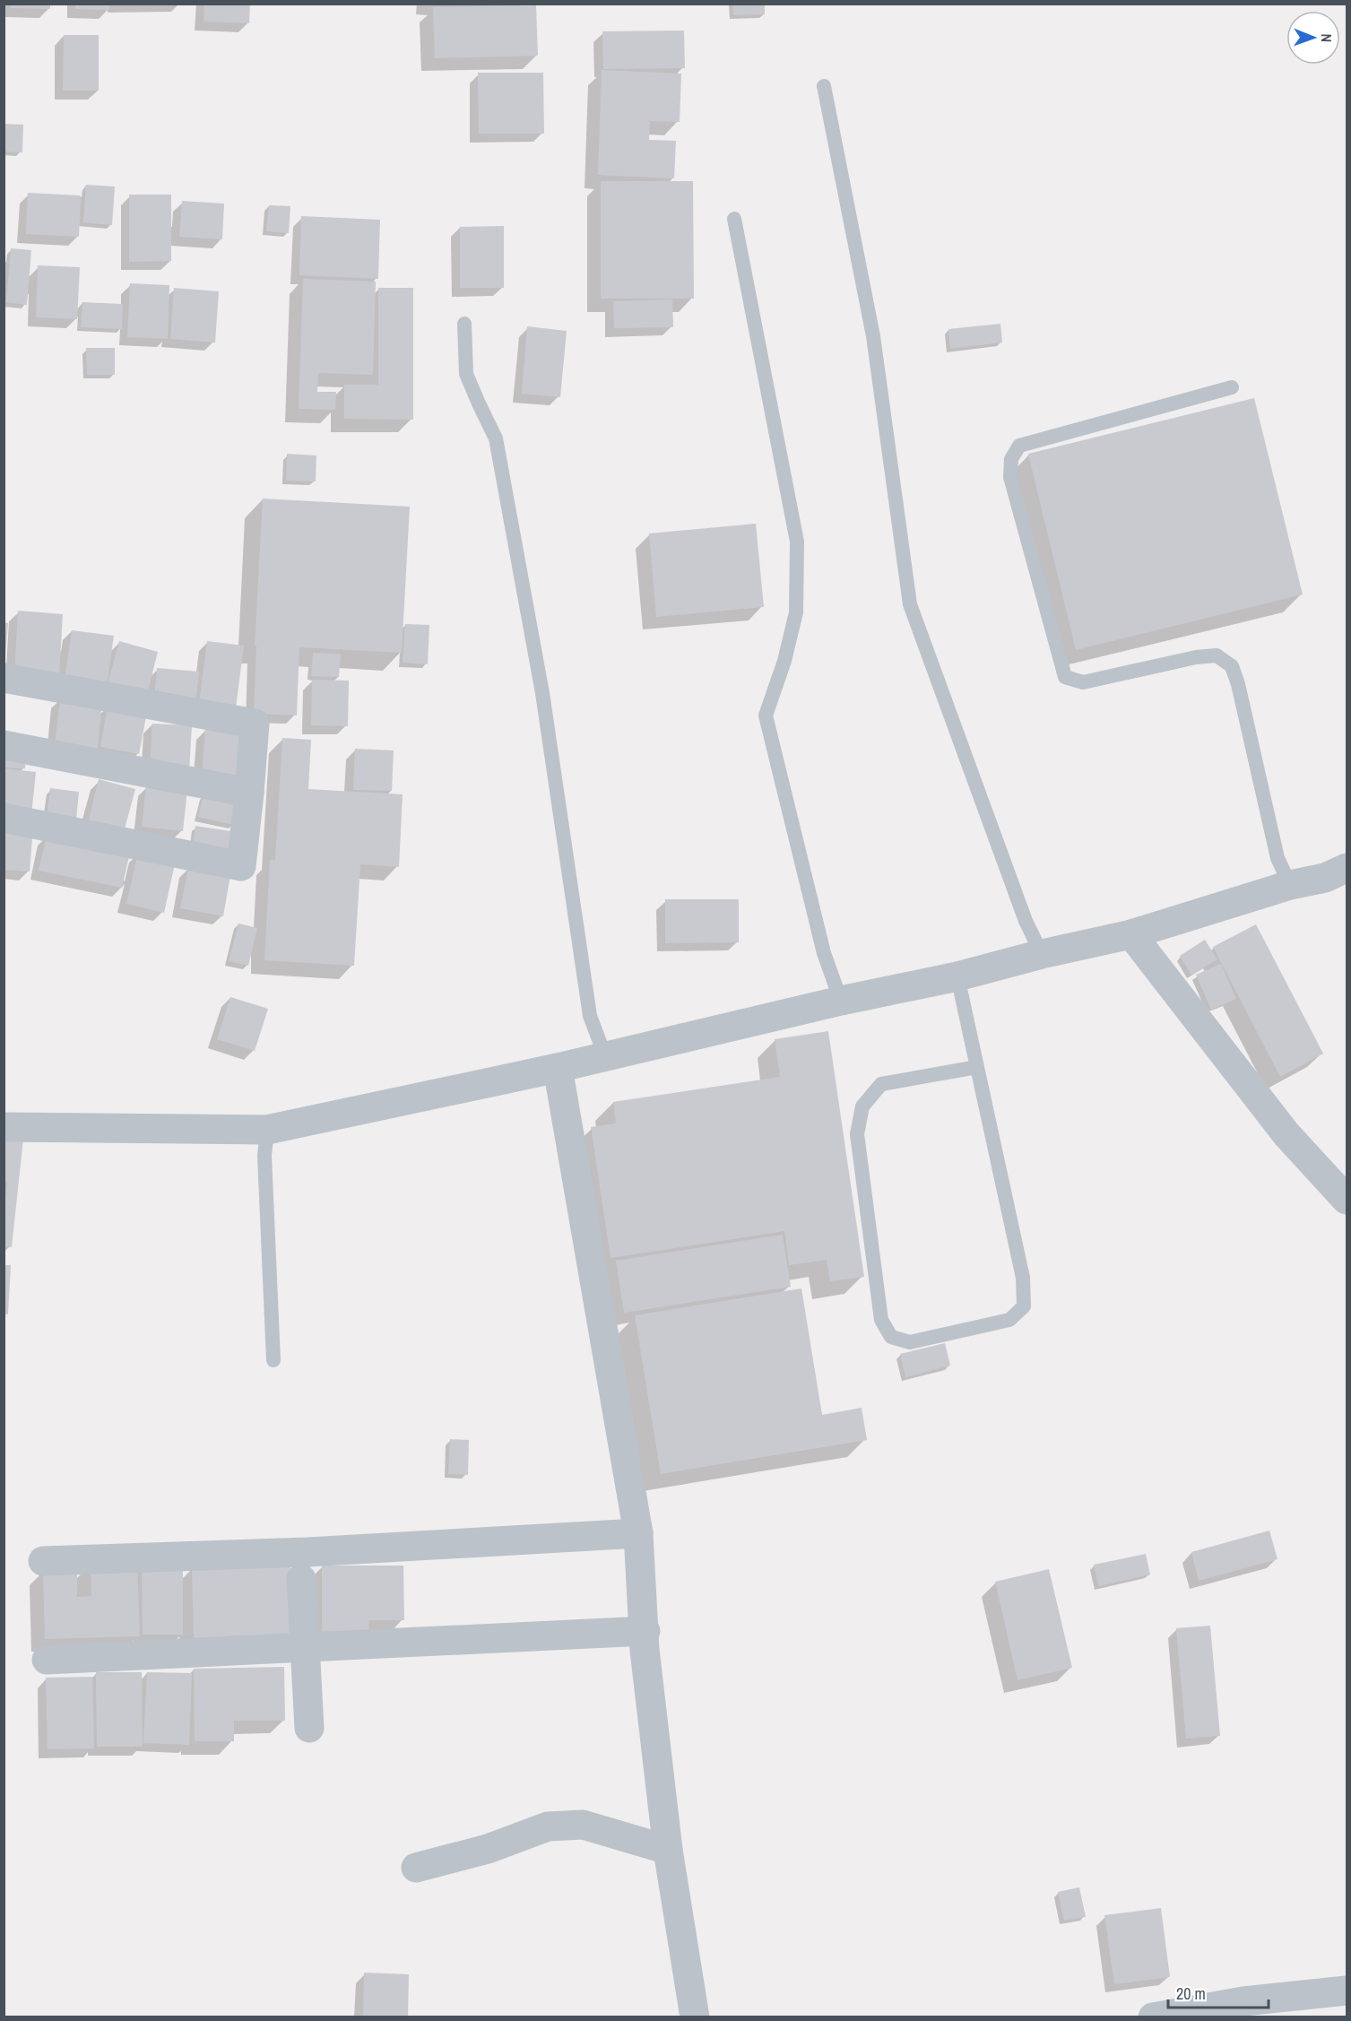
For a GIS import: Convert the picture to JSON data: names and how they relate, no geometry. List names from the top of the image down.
{
  "scale_bar": "20 m",
  "north": "right"
}
